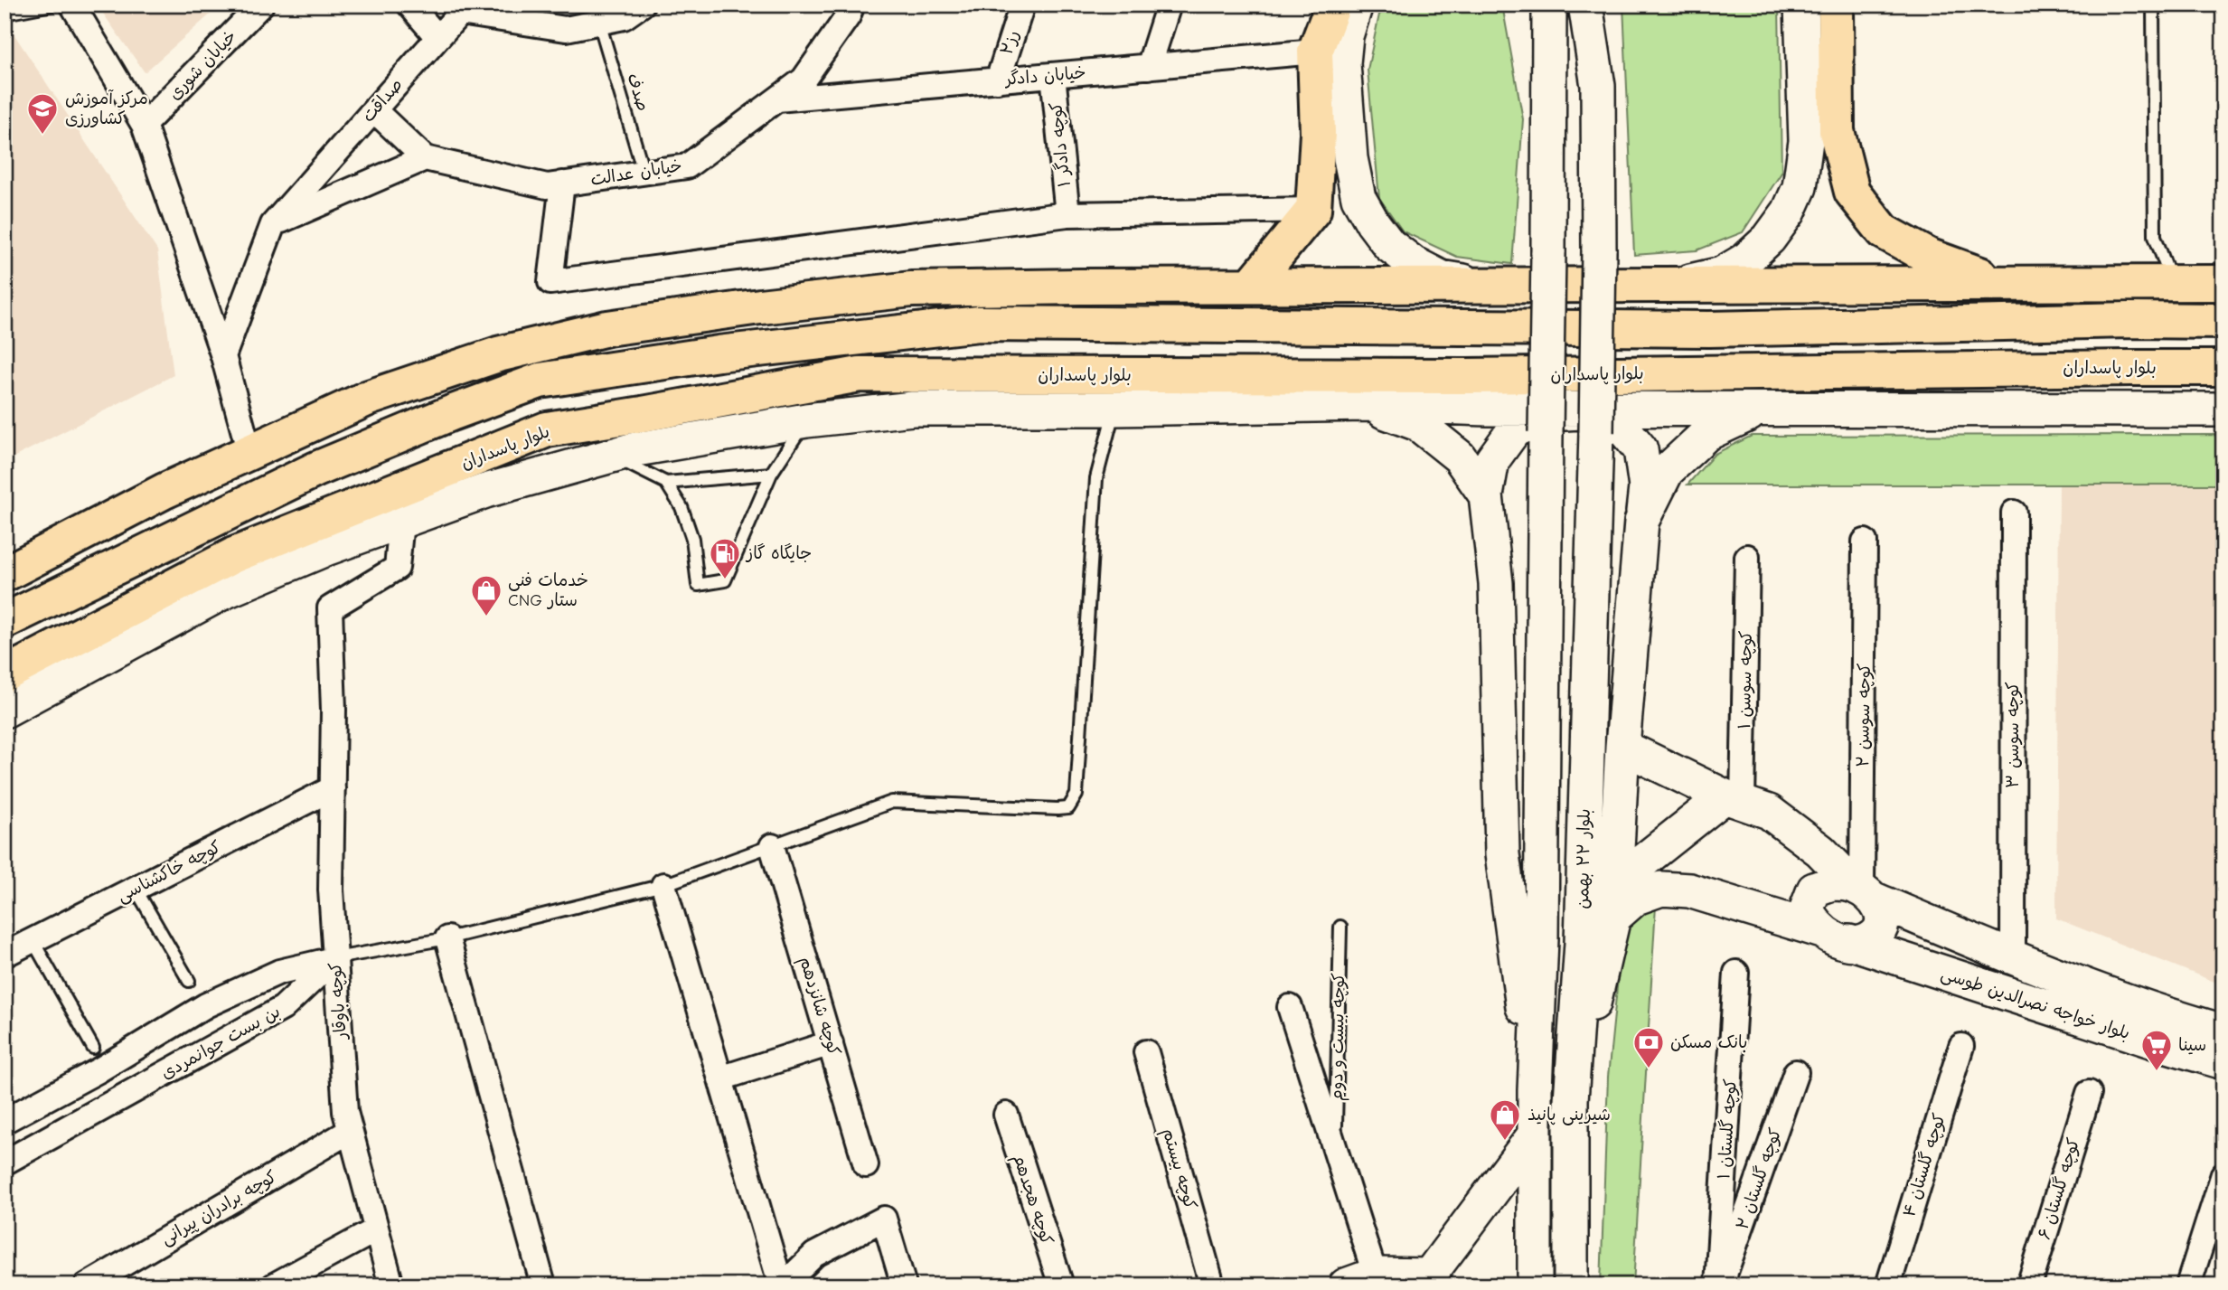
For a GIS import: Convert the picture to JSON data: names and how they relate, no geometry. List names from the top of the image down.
{
  "streets": {
    "main road": ["بلوار پاسداران", "بلوار ۲۲ بهمن", "بلوار خواجه نصرالدین طوسی"],
    "street": [
      "رز۲",
      "خیابان شوری",
      "خیابان دادگر",
      "صداقت",
      "کوچه دادگر ۱",
      "خیابان عدالت",
      "کوچه سوسن ۱",
      "کوچه سوسن ۲",
      "کوچه سوسن ۳",
      "کوچه خاکشناسی",
      "کوچه باوقار",
      "کوچه شانزدهم",
      "کوچه بیست و دوم",
      "بن بست جوانمردی",
      "کوچه گلستان ۱",
      "کوچه گلستان ۴",
      "کوچه بیستم",
      "کوچه گلستان ۲",
      "کوچه گلستان ۶",
      "کوچه هجدهم",
      "کوچه برادران پیرانی"
    ],
    "lane": ["صدف"]
  },
  "crossings": [
    ["رز۲", "خیابان دادگر"],
    ["خیابان دادگر", "کوچه دادگر ۱"],
    ["خیابان دادگر", "خیابان عدالت"],
    ["صدف", "صداقت"],
    ["صدف", "خیابان عدالت"],
    ["کوچه سوسن ۲", "بلوار خواجه نصرالدین طوسی"],
    ["کوچه سوسن ۳", "بلوار خواجه نصرالدین طوسی"],
    ["کوچه خاکشناسی", "کوچه باوقار"],
    ["کوچه باوقار", "بن بست جوانمردی"],
    ["کوچه باوقار", "کوچه برادران پیرانی"],
    ["کوچه گلستان ۱", "کوچه گلستان ۲"]
  ],
  "places": {
    "school or university": ["مرکز آموزش کشاورزی"],
    "fuel station": ["جایگاه گاز"],
    "shop": ["خدمات فنی‌ CNG ستار", "شیرینی پانیذ"],
    "bank": ["بانک مسکن"],
    "supermarket": ["سینا"]
  }
}
